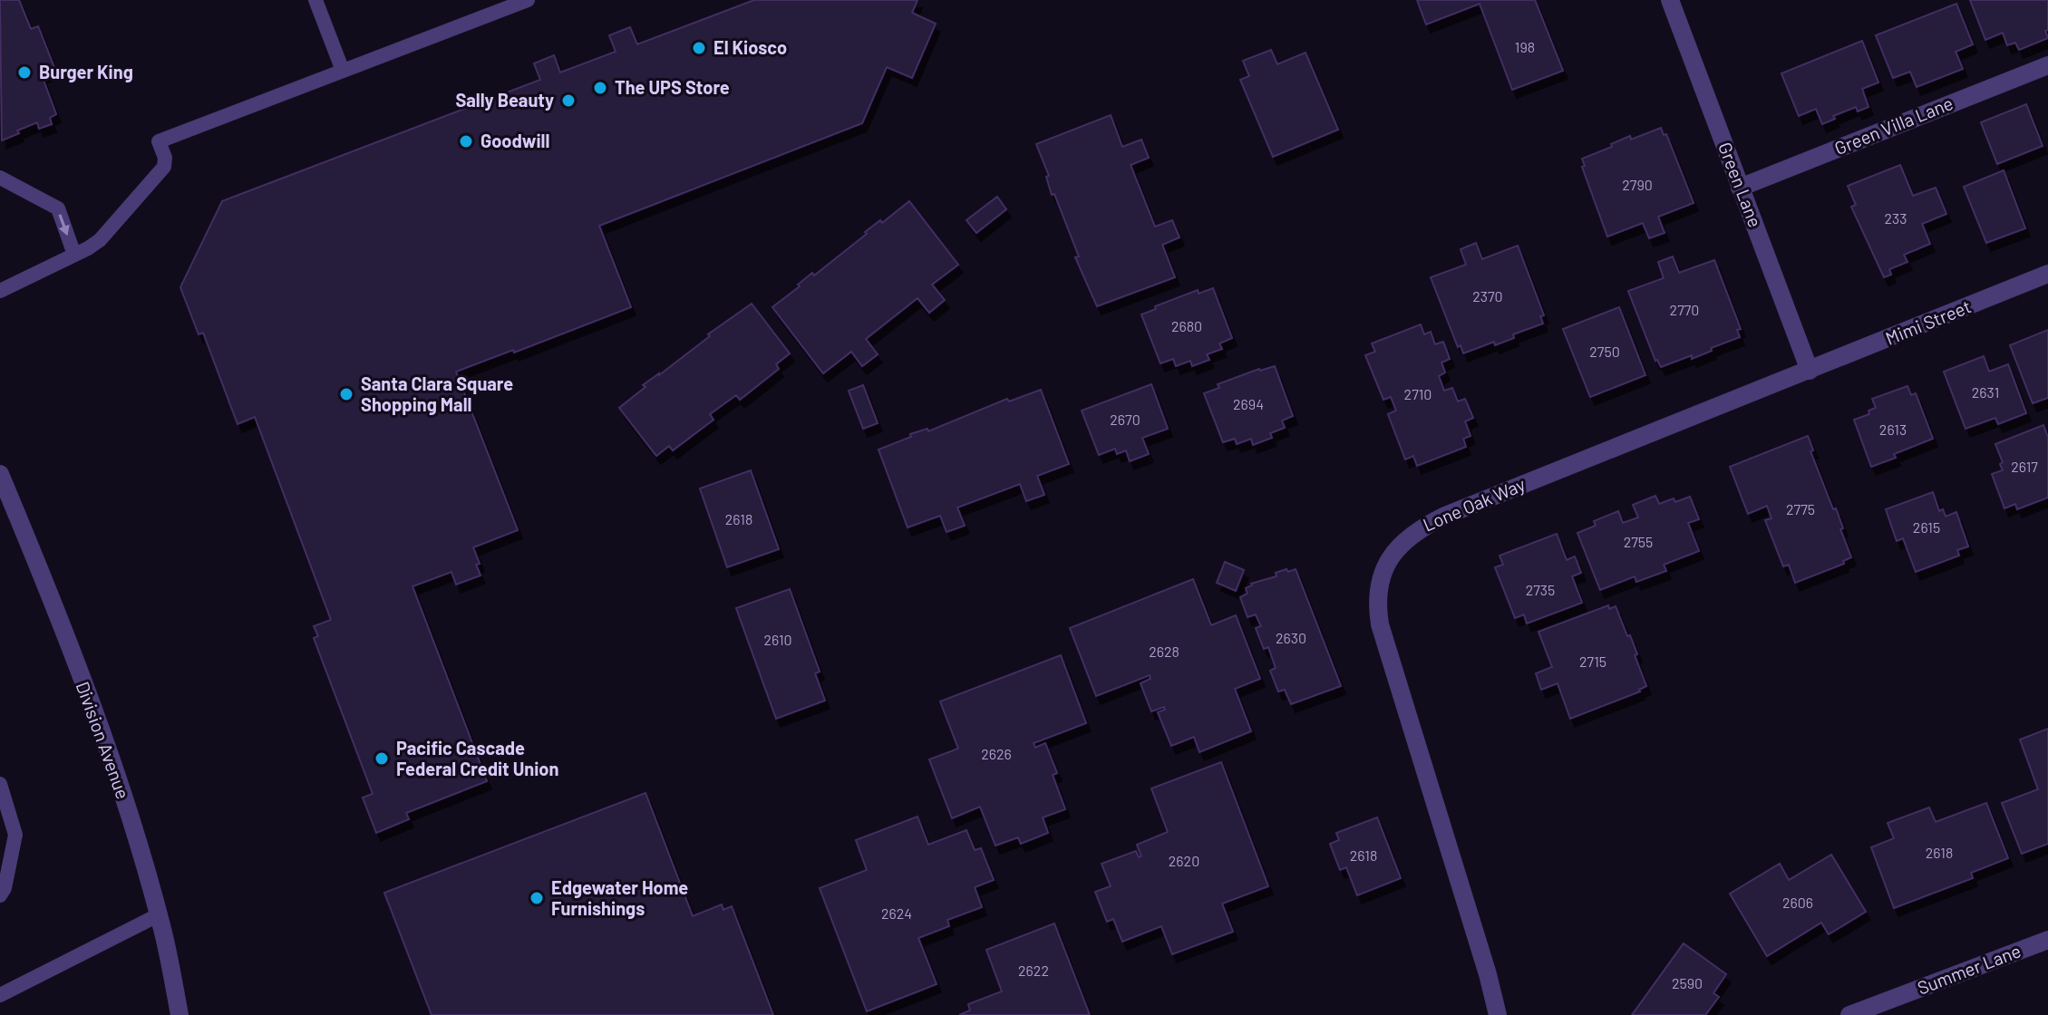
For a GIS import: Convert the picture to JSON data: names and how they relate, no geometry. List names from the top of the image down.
{
  "streets": {
    "street": [
      "Green Villa Lane",
      "Green Lane",
      "Mimi Street",
      "Lone Oak Way",
      "Division Avenue",
      "Summer Lane"
    ]
  },
  "crossings": [
    ["Green Villa Lane", "Green Lane"],
    ["Green Lane", "Mimi Street"],
    ["Green Lane", "Lone Oak Way"],
    ["Mimi Street", "Lone Oak Way"]
  ],
  "places": [
    "El Kiosco",
    "Burger King",
    "The UPS Store",
    "Sally Beauty",
    "Goodwill",
    "Santa Clara Square Shopping Mall",
    "Pacific Cascade Federal Credit Union",
    "Edgewater Home Furnishings"
  ],
  "house_numbers": [
    "198",
    "2790",
    "233",
    "2370",
    "2770",
    "2680",
    "2750",
    "2631",
    "2710",
    "2694",
    "2670",
    "2613",
    "2617",
    "2775",
    "2618",
    "2615",
    "2755",
    "2735",
    "2630",
    "2610",
    "2628",
    "2715",
    "2626",
    "2618",
    "2618",
    "2620",
    "2606",
    "2624",
    "2622",
    "2590"
  ]
}
